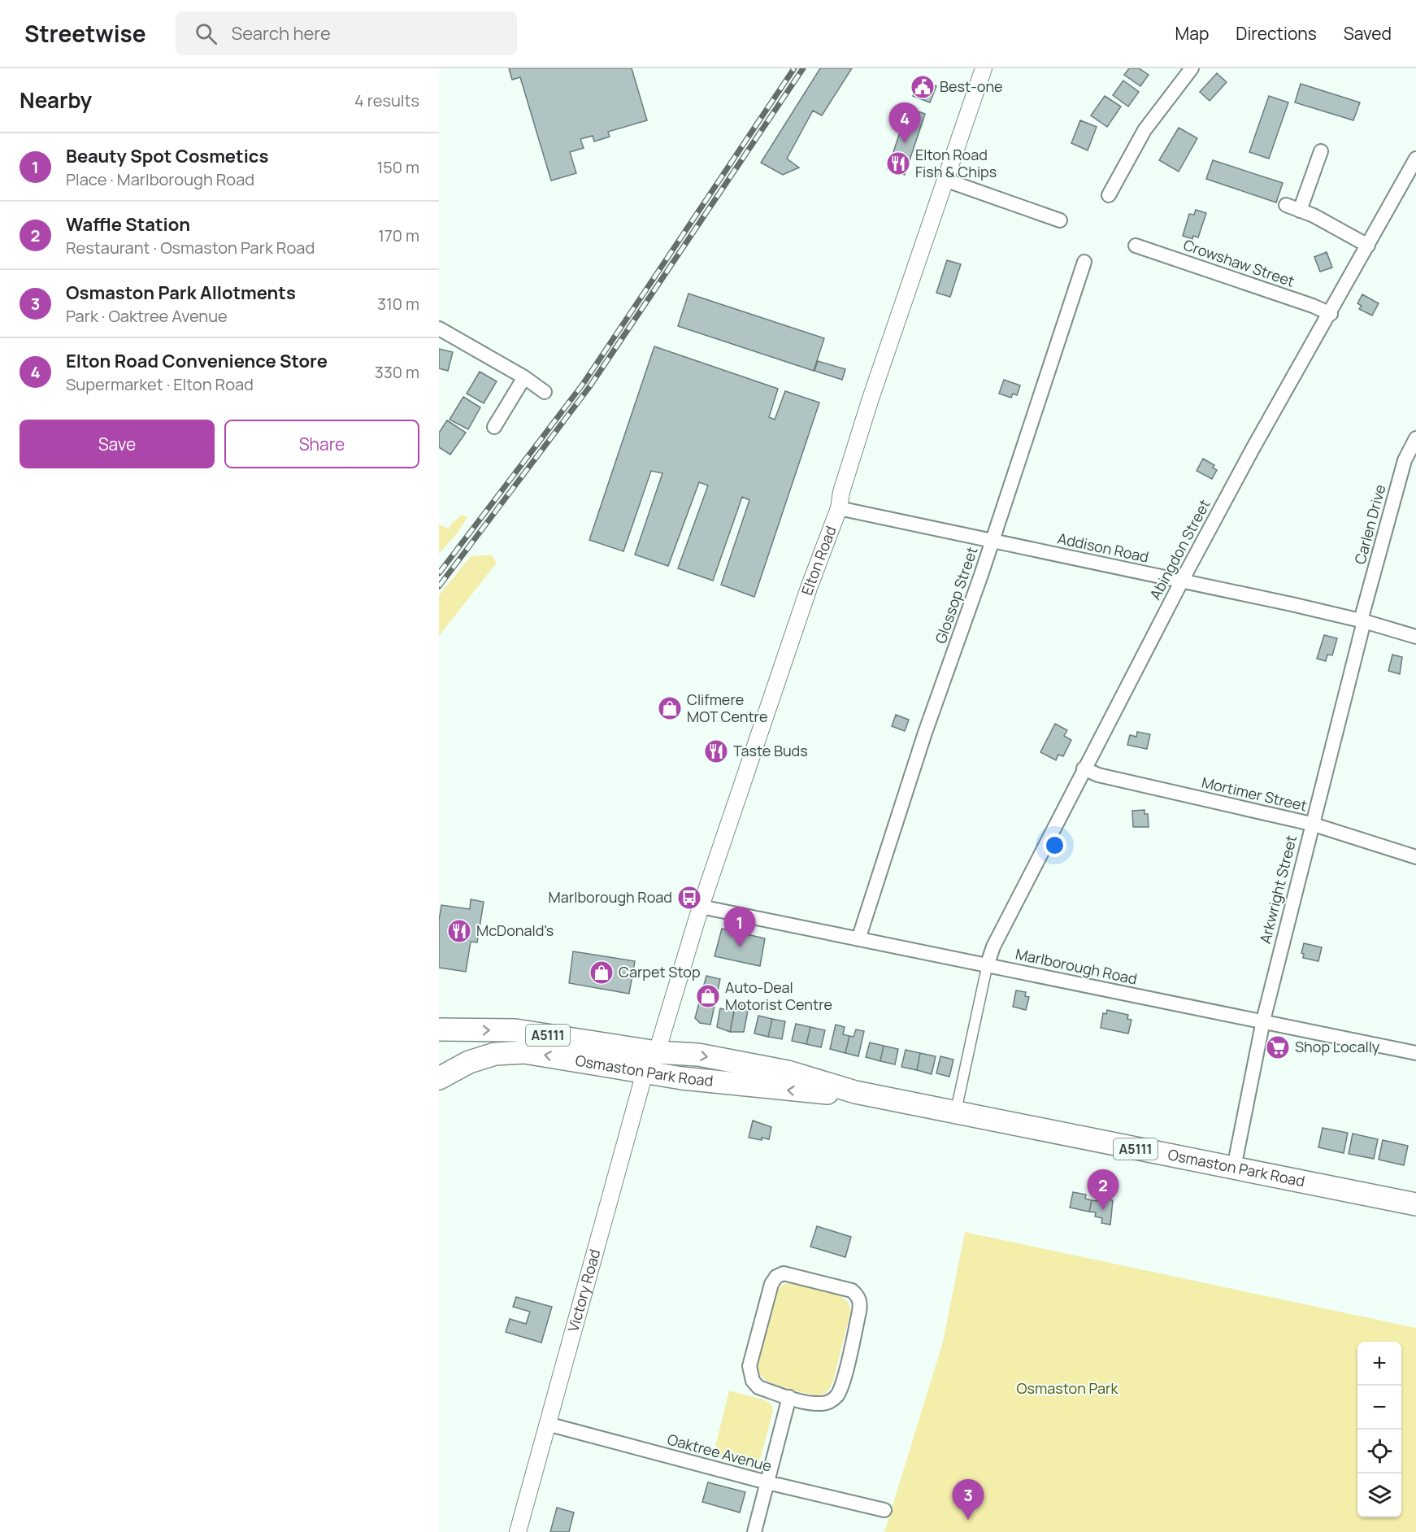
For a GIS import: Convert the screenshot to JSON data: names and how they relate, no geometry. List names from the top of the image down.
{
  "streets": {
    "highway": ["A5111", "Osmaston Park Road"],
    "street": [
      "Crowshaw Street",
      "Carlen Drive",
      "Addison Road",
      "Abingdon Street",
      "Elton Road",
      "Glossop Street",
      "Mortimer Street",
      "Arkwright Street",
      "Marlborough Road",
      "Victory Road",
      "Oaktree Avenue"
    ]
  },
  "crossings": [
    ["Crowshaw Street", "Abingdon Street"],
    ["Carlen Drive", "Addison Road"],
    ["Carlen Drive", "Arkwright Street"],
    ["Addison Road", "Abingdon Street"],
    ["Addison Road", "Elton Road"],
    ["Addison Road", "Glossop Street"],
    ["Addison Road", "Arkwright Street"],
    ["Abingdon Street", "Mortimer Street"],
    ["Abingdon Street", "Marlborough Road"],
    ["Elton Road", "Marlborough Road"],
    ["Elton Road", "Osmaston Park Road"],
    ["Elton Road", "Victory Road"],
    ["Glossop Street", "Marlborough Road"],
    ["Mortimer Street", "Arkwright Street"],
    ["Arkwright Street", "Marlborough Road"],
    ["Arkwright Street", "Osmaston Park Road"],
    ["Osmaston Park Road", "Victory Road"],
    ["Victory Road", "Oaktree Avenue"]
  ],
  "parks": ["Osmaston Park"],
  "places": {
    "public building": ["Best-one"],
    "restaurant": ["Elton Road Fish & Chips", "Taste Buds", "McDonald's"],
    "shop": ["Clifmere MOT Centre", "Carpet Stop", "Auto-Deal Motorist Centre"],
    "bus stop": ["Marlborough Road"],
    "supermarket": ["Shop Locally"]
  },
  "page": {
    "header": "Streetwise",
    "search": "Search here",
    "nav": ["Map", "Directions", "Saved"],
    "heading": ["Nearby", "4 results"],
    "pins": [
      "4",
      "1",
      "2",
      "3"
    ],
    "list": [
      {
        "mark": "1",
        "name": "Beauty Spot Cosmetics",
        "note": "Place · Marlborough Road",
        "value": "150 m"
      },
      {
        "mark": "2",
        "name": "Waffle Station",
        "note": "Restaurant · Osmaston Park Road",
        "value": "170 m"
      },
      {
        "mark": "3",
        "name": "Osmaston Park Allotments",
        "note": "Park · Oaktree Avenue",
        "value": "310 m"
      },
      {
        "mark": "4",
        "name": "Elton Road Convenience Store",
        "note": "Supermarket · Elton Road",
        "value": "330 m"
      }
    ],
    "buttons": ["Save", "Share"],
    "map_buttons": ["+", "−"]
  }
}
